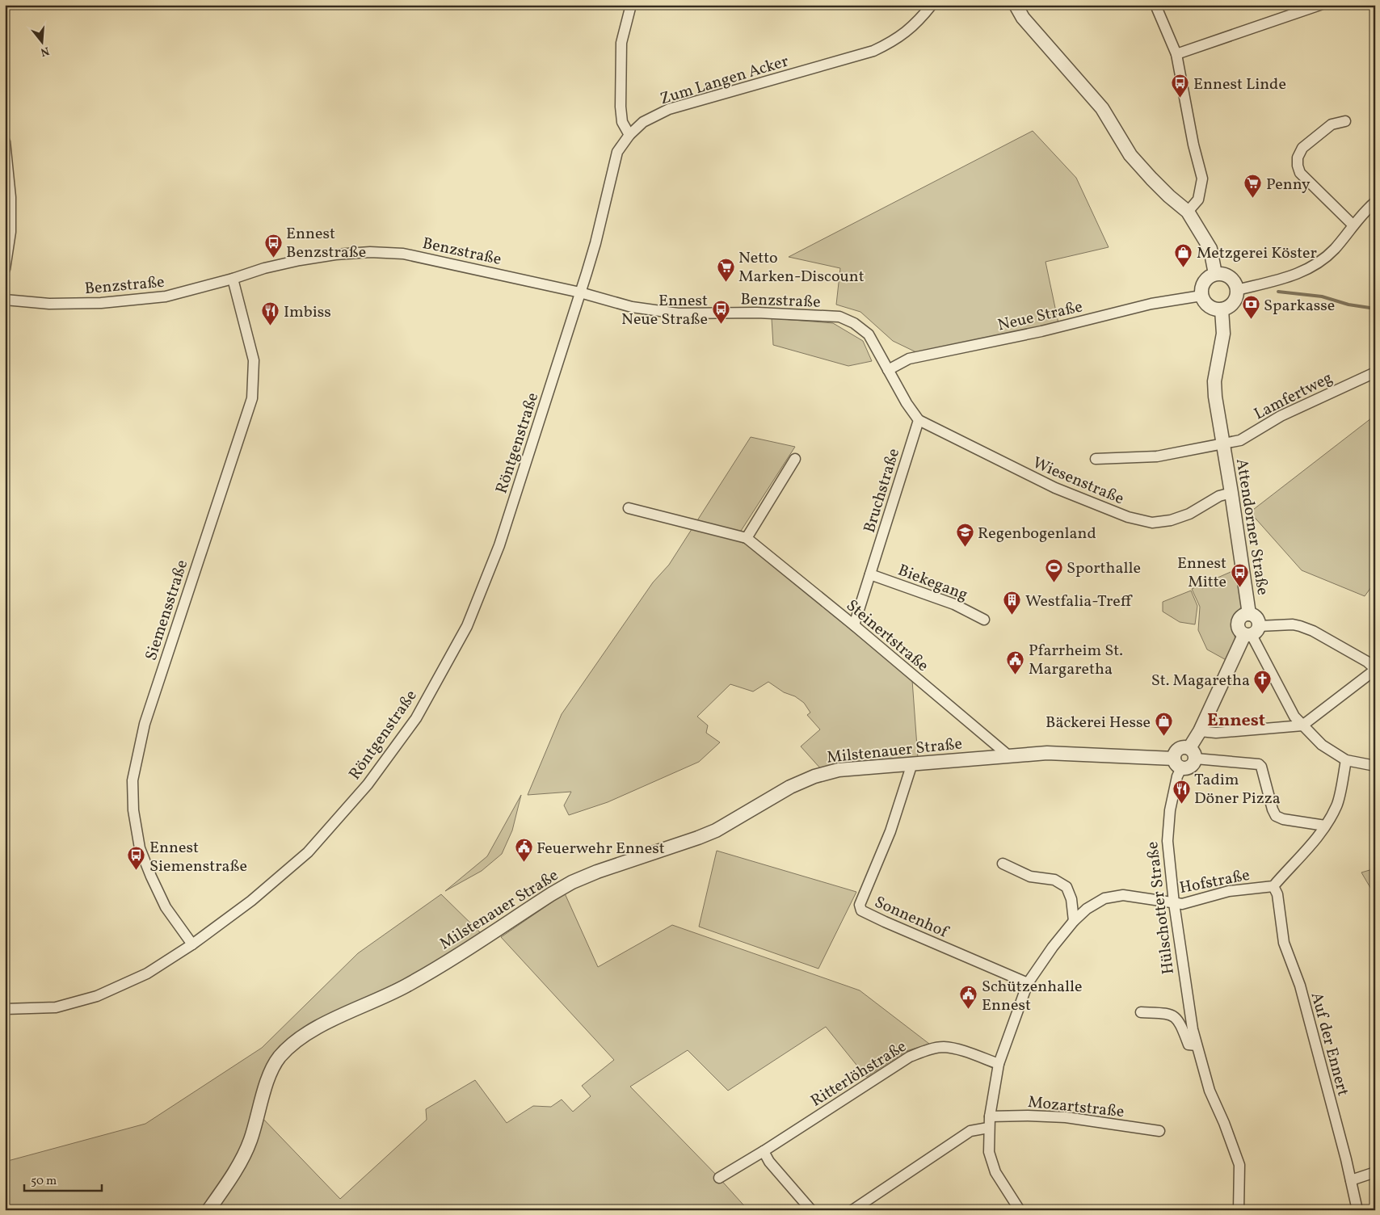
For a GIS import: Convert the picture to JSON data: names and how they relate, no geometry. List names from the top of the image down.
{
  "streets": {
    "street": [
      "Zum Langen Acker",
      "Benzstraße",
      "Neue Straße",
      "Lamfertweg",
      "Röntgenstraße",
      "Wiesenstraße",
      "Bruchstraße",
      "Attendorner Straße",
      "Biekegang",
      "Siemensstraße",
      "Steinertstraße",
      "Milstenauer Straße",
      "Hofstraße",
      "Hülschotter Straße",
      "Sonnenhof",
      "Auf der Ennert",
      "Ritterlöhstraße",
      "Mozartstraße"
    ]
  },
  "crossings": [
    ["Zum Langen Acker", "Benzstraße"],
    ["Zum Langen Acker", "Röntgenstraße"],
    ["Benzstraße", "Neue Straße"],
    ["Benzstraße", "Röntgenstraße"],
    ["Benzstraße", "Siemensstraße"],
    ["Neue Straße", "Attendorner Straße"],
    ["Lamfertweg", "Attendorner Straße"],
    ["Röntgenstraße", "Siemensstraße"],
    ["Wiesenstraße", "Bruchstraße"],
    ["Wiesenstraße", "Attendorner Straße"],
    ["Bruchstraße", "Biekegang"],
    ["Bruchstraße", "Steinertstraße"],
    ["Steinertstraße", "Milstenauer Straße"],
    ["Milstenauer Straße", "Hülschotter Straße"],
    ["Milstenauer Straße", "Sonnenhof"],
    ["Hofstraße", "Hülschotter Straße"],
    ["Hofstraße", "Auf der Ennert"]
  ],
  "districts": ["Ennest"],
  "places": {
    "bus stop": [
      "Ennest Linde",
      "Ennest Benzstraße",
      "Ennest Neue Straße",
      "Ennest Mitte",
      "Ennest Siemenstraße"
    ],
    "supermarket": ["Penny", "Netto Marken-Discount"],
    "shop": ["Metzgerei Köster", "Bäckerei Hesse"],
    "bank": ["Sparkasse"],
    "restaurant": ["Imbiss", "Tadim Döner Pizza"],
    "school or university": ["Regenbogenland"],
    "sports": ["Sporthalle"],
    "building": ["Westfalia-Treff"],
    "public building": ["Pfarrheim St. Margaretha", "Feuerwehr Ennest", "Schützenhalle Ennest"],
    "church": ["St. Magaretha"]
  },
  "scale_bar": "50 m",
  "north": "bottom"
}
